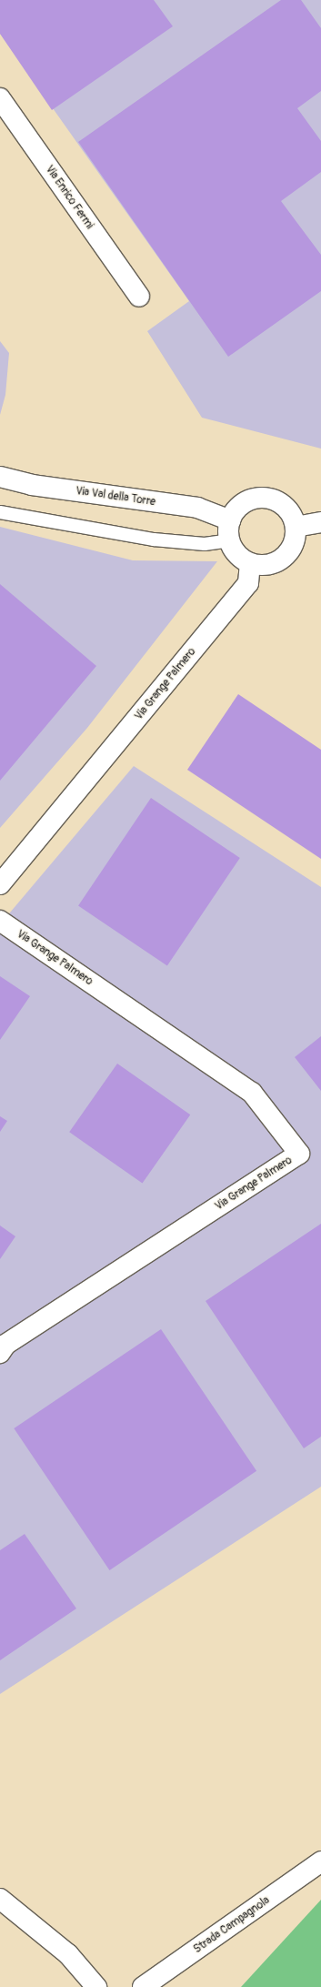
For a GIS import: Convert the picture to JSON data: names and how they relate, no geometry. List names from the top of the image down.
{
  "streets": {
    "street": [
      "Via Enrico Fermi",
      "Via Val della Torre",
      "Via Grange Palmero",
      "Strada Campagnola"
    ]
  },
  "crossings": [
    ["Via Val della Torre", "Via Grange Palmero"]
  ]
}
